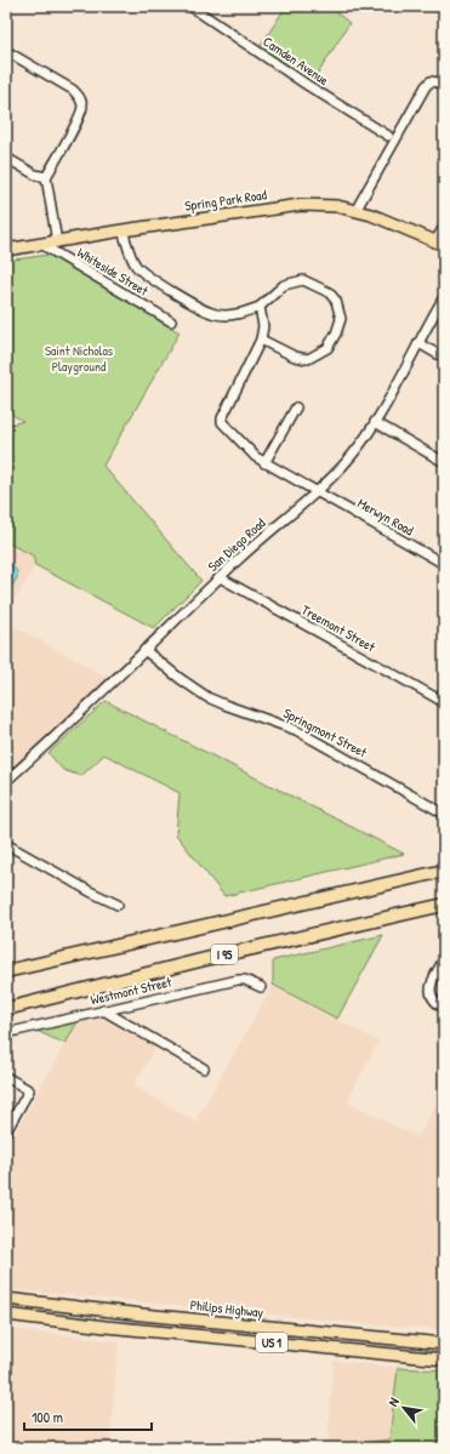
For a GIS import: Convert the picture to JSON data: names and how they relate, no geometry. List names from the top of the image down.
{
  "streets": {
    "highway": ["I 95"],
    "main road": ["Spring Park Road", "Philips Highway", "US 1"],
    "street": [
      "Camden Avenue",
      "Whiteside Street",
      "Merwyn Road",
      "San Diego Road",
      "Treemont Street",
      "Springmont Street",
      "Westmont Street"
    ]
  },
  "crossings": [
    ["Spring Park Road", "Whiteside Street"],
    ["Merwyn Road", "San Diego Road"],
    ["San Diego Road", "Treemont Street"],
    ["San Diego Road", "Springmont Street"]
  ],
  "parks": ["Saint Nicholas Playground"],
  "scale_bar": "100 m",
  "north": "top left"
}
